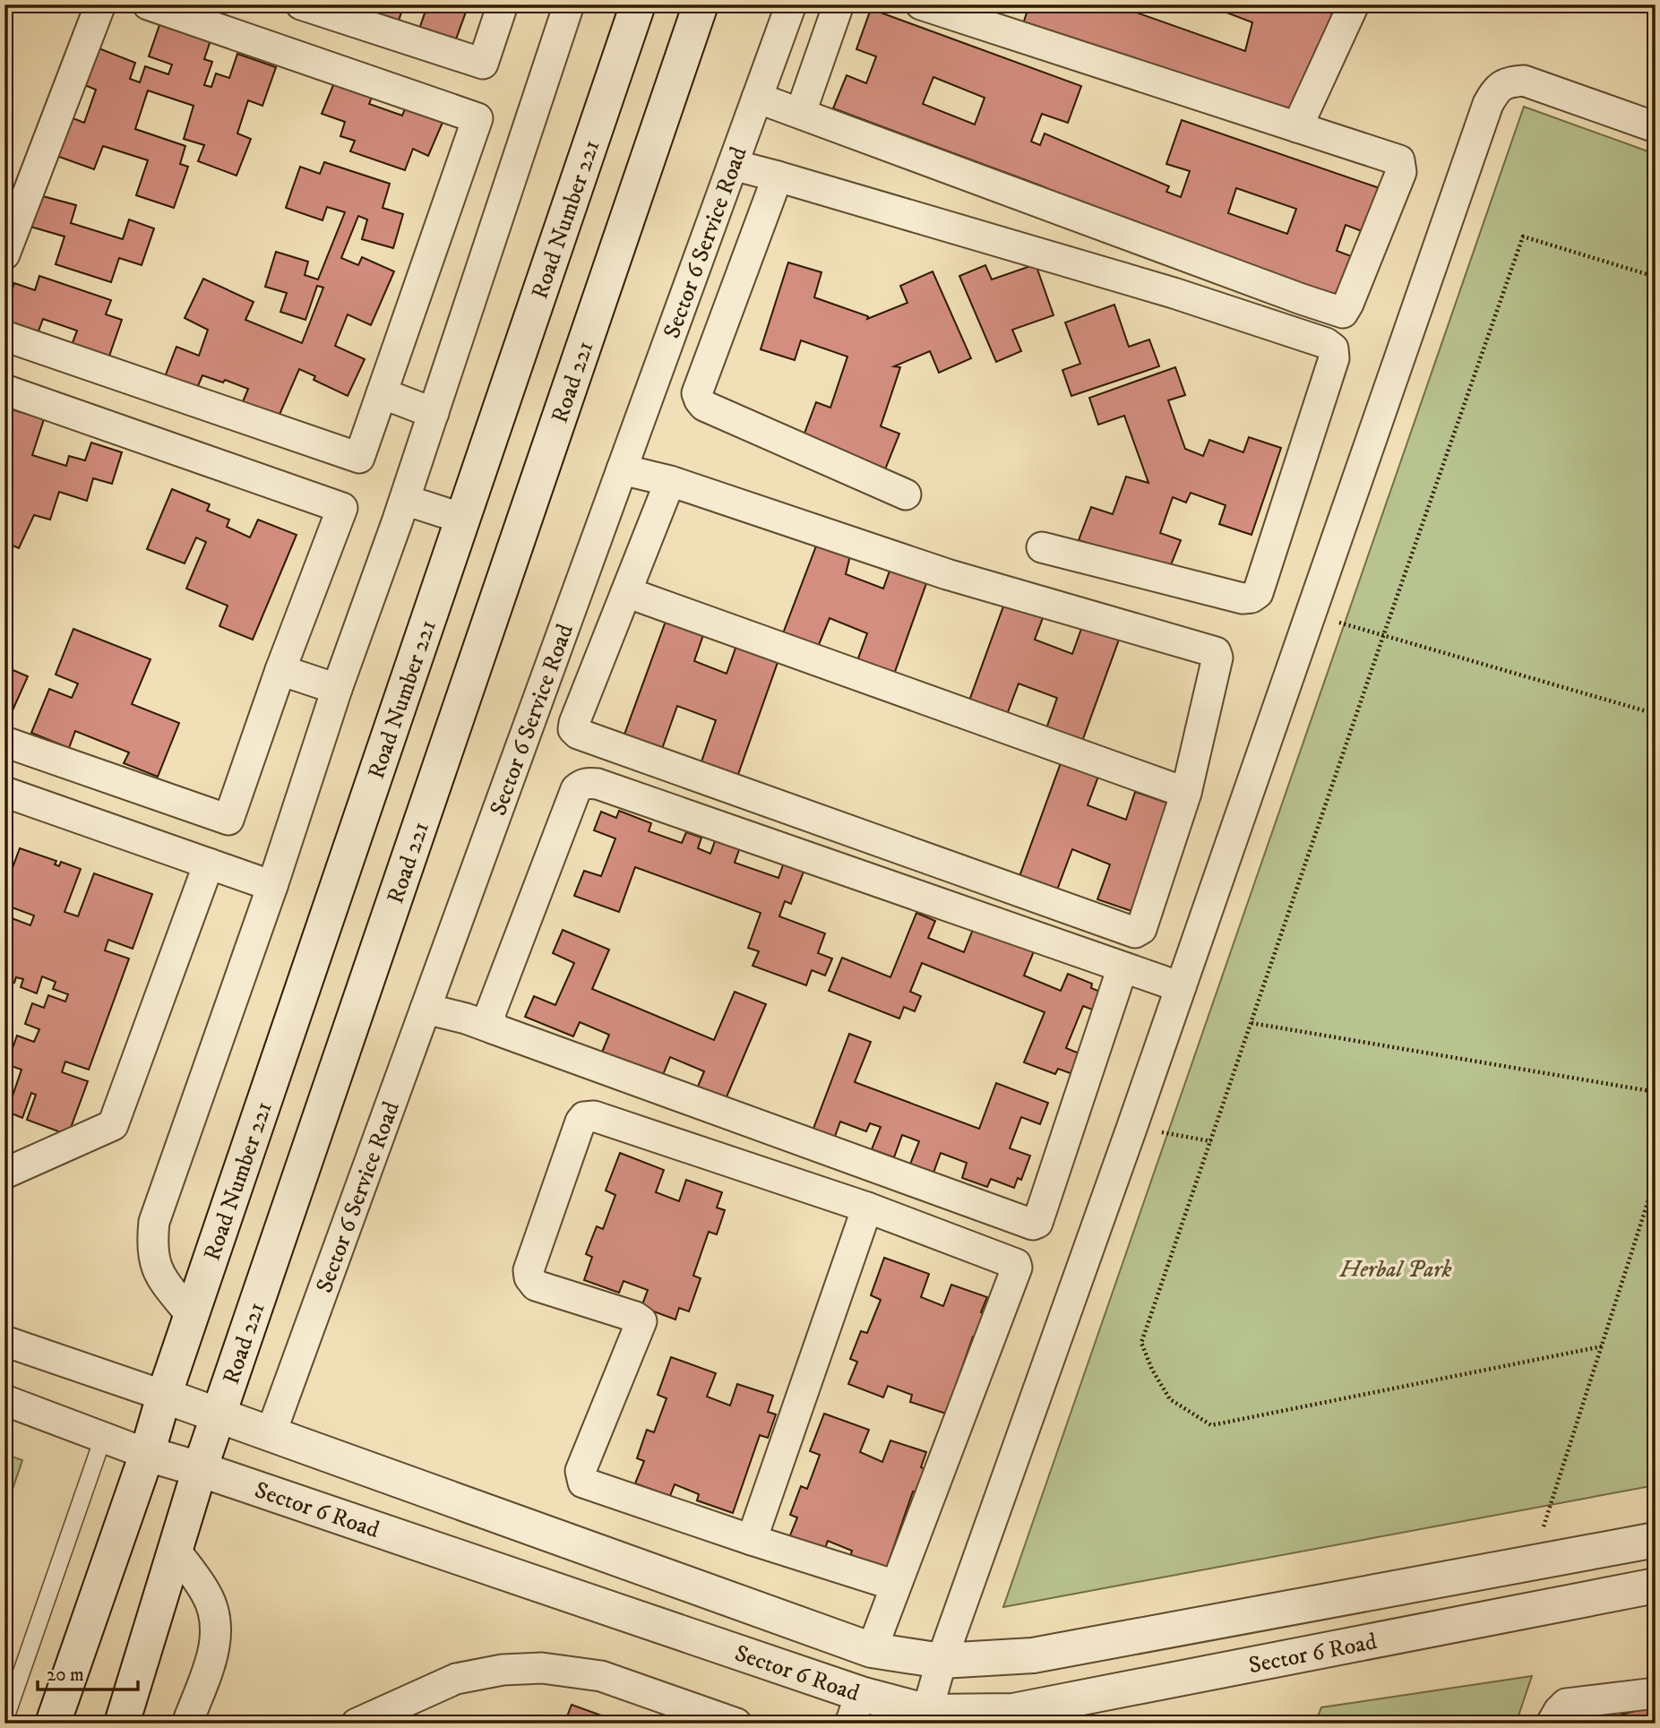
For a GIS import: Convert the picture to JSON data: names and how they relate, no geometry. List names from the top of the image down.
{
  "streets": {
    "main road": ["Road Number 221", "Road 221", "Sector 6 Road"],
    "street": ["Sector 6 Service Road"]
  },
  "crossings": [
    ["Road Number 221", "Sector 6 Road"],
    ["Sector 6 Service Road", "Sector 6 Road"],
    ["Road 221", "Sector 6 Road"]
  ],
  "parks": ["Herbal Park"],
  "scale_bar": "20 m"
}
